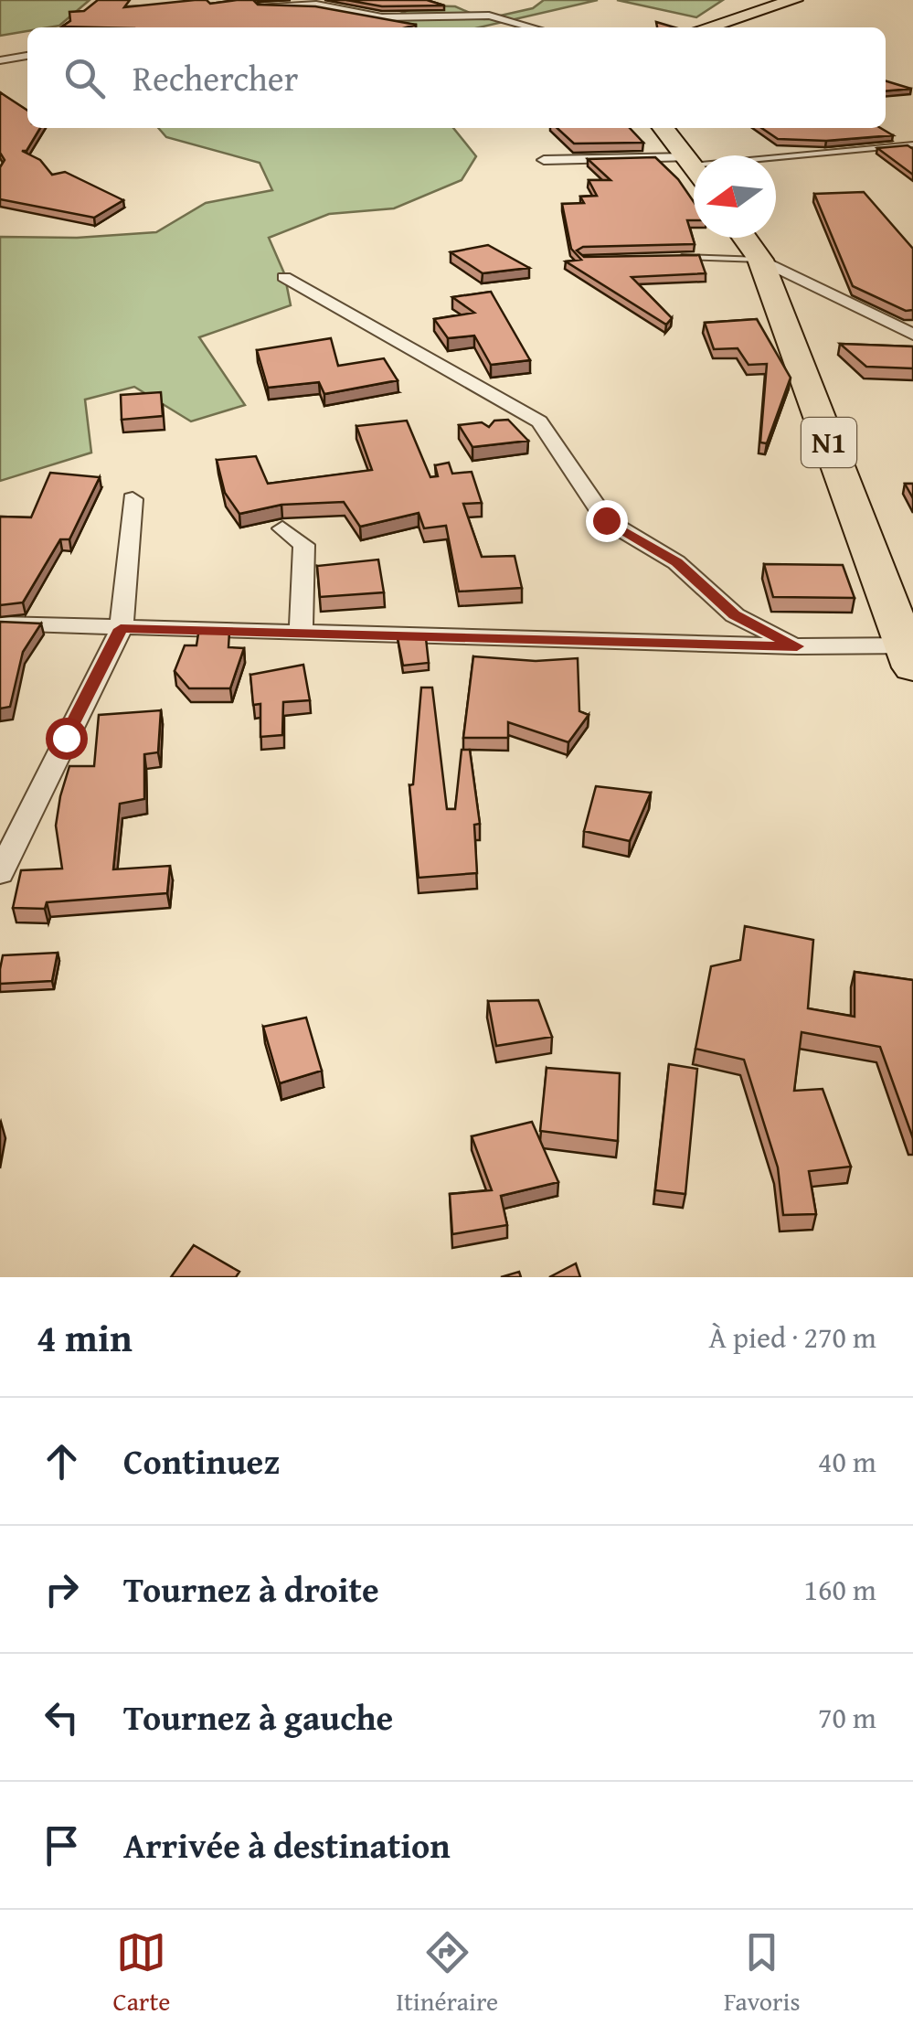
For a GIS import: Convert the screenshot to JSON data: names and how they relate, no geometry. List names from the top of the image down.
{
  "streets": {
    "highway": ["N1"]
  },
  "north": "left",
  "page": {
    "search": "Rechercher",
    "heading": ["4 min", "À pied · 270 m"],
    "list": [
      ["Continuez", "40 m"],
      ["Tournez à droite", "160 m"],
      ["Tournez à gauche", "70 m"],
      "Arrivée à destination"
    ],
    "nav": ["Carte", "Itinéraire", "Favoris"]
  }
}
